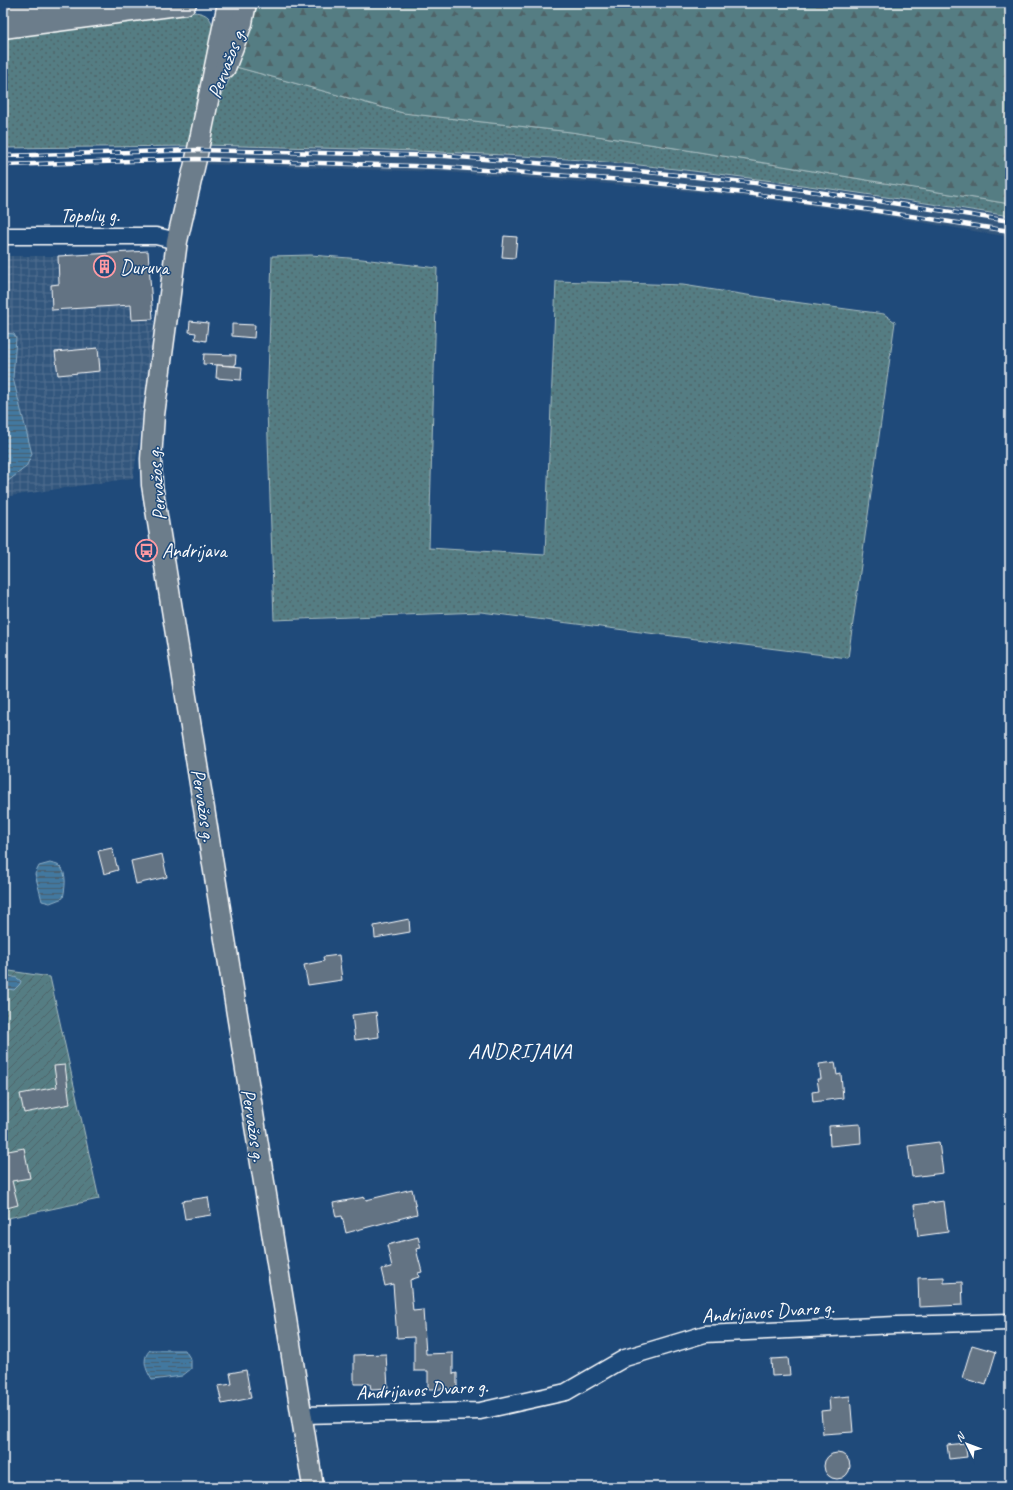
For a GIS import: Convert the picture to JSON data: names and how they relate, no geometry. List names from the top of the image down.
{
  "streets": {
    "main road": ["Pervažos g."],
    "street": ["Topolių g.", "Andrijavos Dvaro g."]
  },
  "crossings": [
    ["Pervažos g.", "Topolių g."],
    ["Pervažos g.", "Andrijavos Dvaro g."]
  ],
  "districts": ["ANDRIJAVA"],
  "places": {
    "building": ["Duruva"],
    "bus stop": ["Andrijava"]
  },
  "north": "top left"
}
